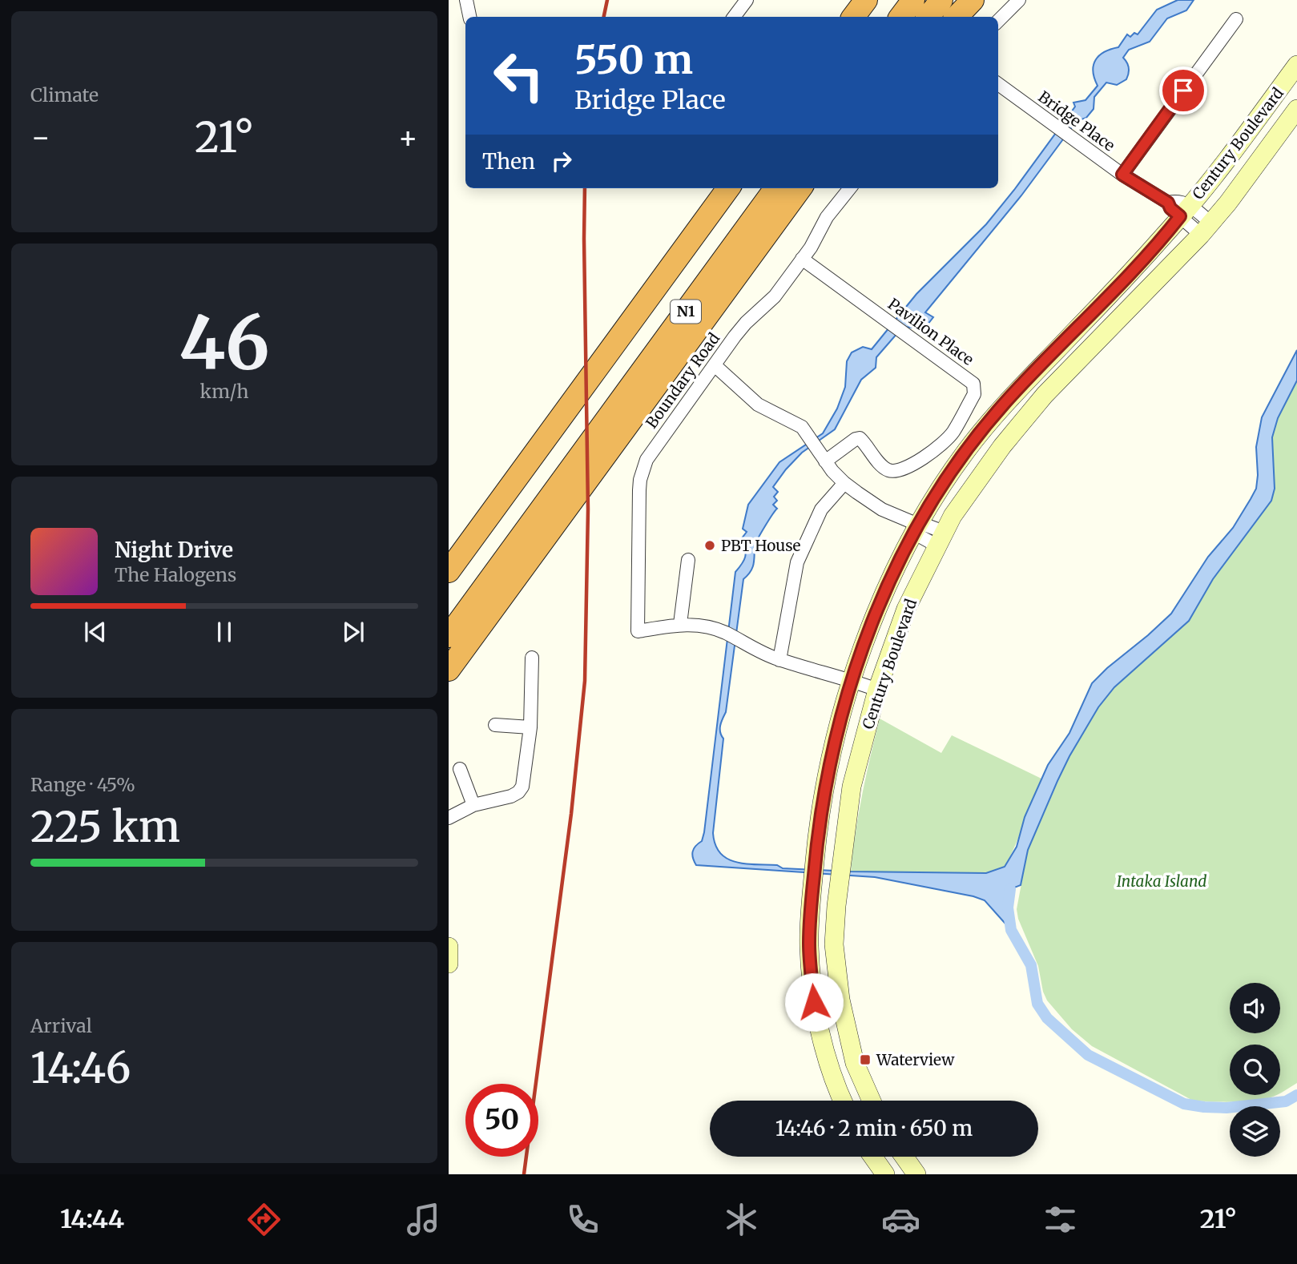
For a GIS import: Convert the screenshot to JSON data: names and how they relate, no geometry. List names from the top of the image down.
{
  "streets": {
    "highway": ["N1"],
    "main road": ["Century Boulevard"],
    "street": ["Bridge Place", "Pavilion Place", "Boundary Road"]
  },
  "crossings": [
    ["Bridge Place", "Century Boulevard"],
    ["Pavilion Place", "Boundary Road"]
  ],
  "parks": ["Intaka Island"],
  "places": {
    "other": ["PBT House"],
    "transit": ["Waterview"]
  },
  "page": {
    "tile": [
      "Climate",
      ["46", "km/h"],
      ["Range · 45%", "225 km"],
      ["Arrival", "14:46"]
    ],
    "turn": ["550 m", "Bridge Place"],
    "heat": ["−", "21°", "+"],
    "then": "Then",
    "song": ["Night Drive", "The Halogens"],
    "limit": "50",
    "trip": "14:46 · 2 min · 650 m",
    "tabs": ["14:44", "21°"]
  }
}
